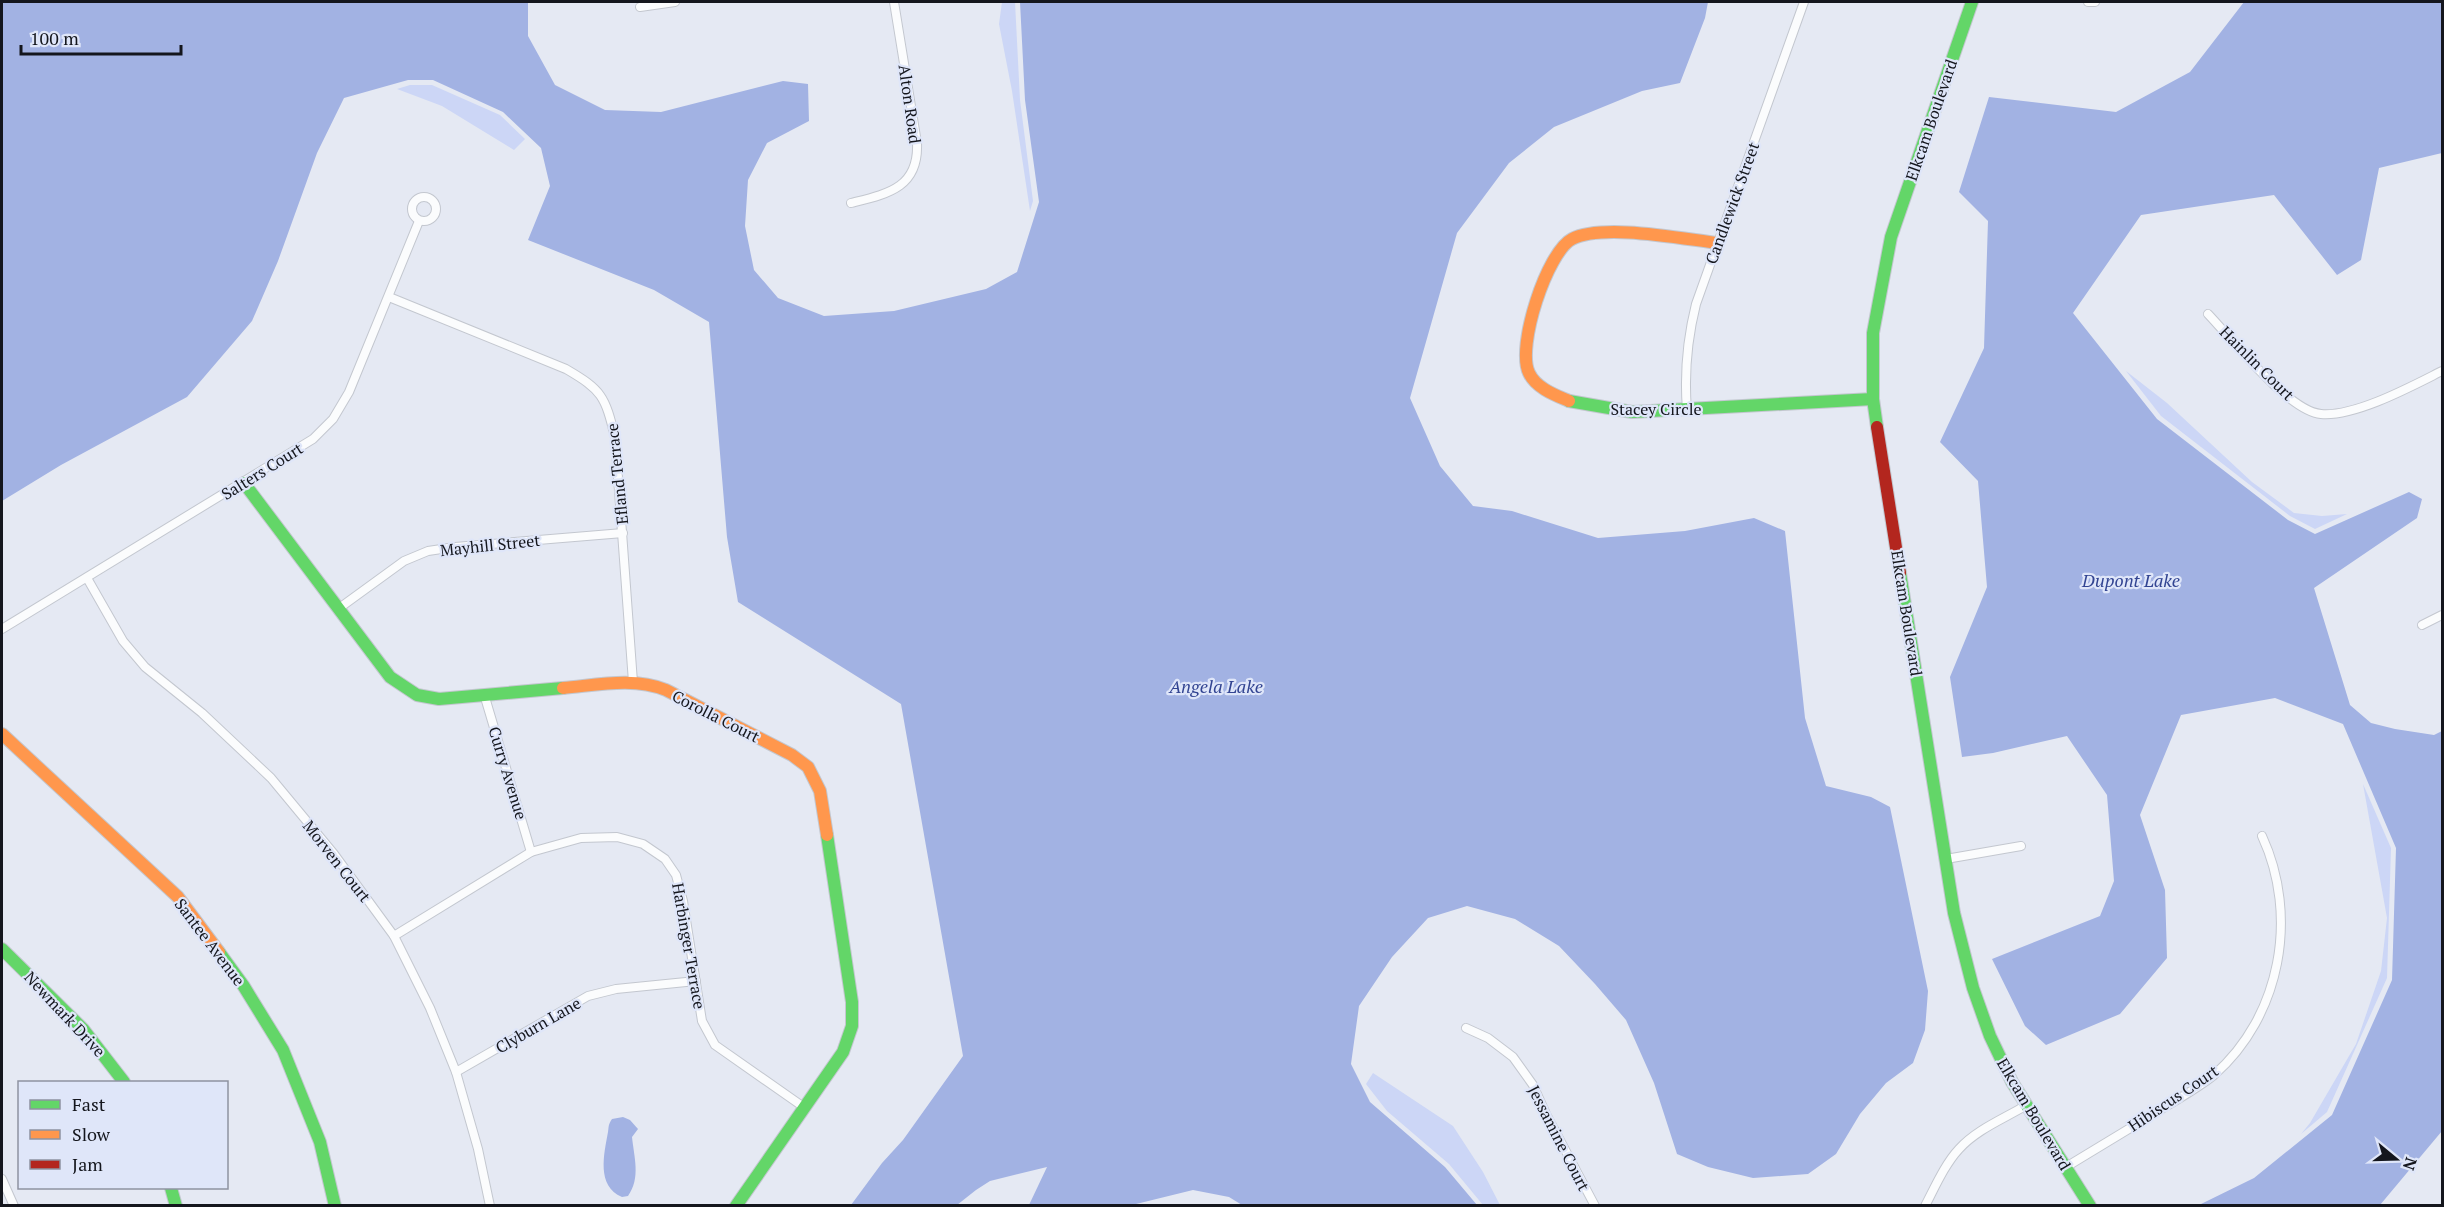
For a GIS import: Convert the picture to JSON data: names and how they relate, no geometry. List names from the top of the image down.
{
  "streets": {
    "street": [
      "Alton Road",
      "Elkcam Boulevard",
      "Candlewick Street",
      "Hainlin Court",
      "Stacey Circle",
      "Salters Court",
      "Efland Terrace",
      "Mayhill Street",
      "Corolla Court",
      "Curry Avenue",
      "Morven Court",
      "Santee Avenue",
      "Harbinger Terrace",
      "Newmark Drive",
      "Clyburn Lane",
      "Hibiscus Court",
      "Jessamine Court"
    ]
  },
  "crossings": [
    ["Elkcam Boulevard", "Stacey Circle"],
    ["Elkcam Boulevard", "Hibiscus Court"],
    ["Candlewick Street", "Stacey Circle"],
    ["Salters Court", "Efland Terrace"],
    ["Salters Court", "Corolla Court"],
    ["Salters Court", "Morven Court"],
    ["Efland Terrace", "Mayhill Street"],
    ["Efland Terrace", "Corolla Court"],
    ["Mayhill Street", "Corolla Court"],
    ["Corolla Court", "Curry Avenue"],
    ["Corolla Court", "Harbinger Terrace"],
    ["Curry Avenue", "Harbinger Terrace"],
    ["Morven Court", "Harbinger Terrace"],
    ["Morven Court", "Clyburn Lane"],
    ["Harbinger Terrace", "Clyburn Lane"]
  ],
  "water": ["Dupont Lake", "Angela Lake"],
  "legend": ["Fast", "Slow", "Jam"],
  "scale_bar": "100 m",
  "north": "right"
}
